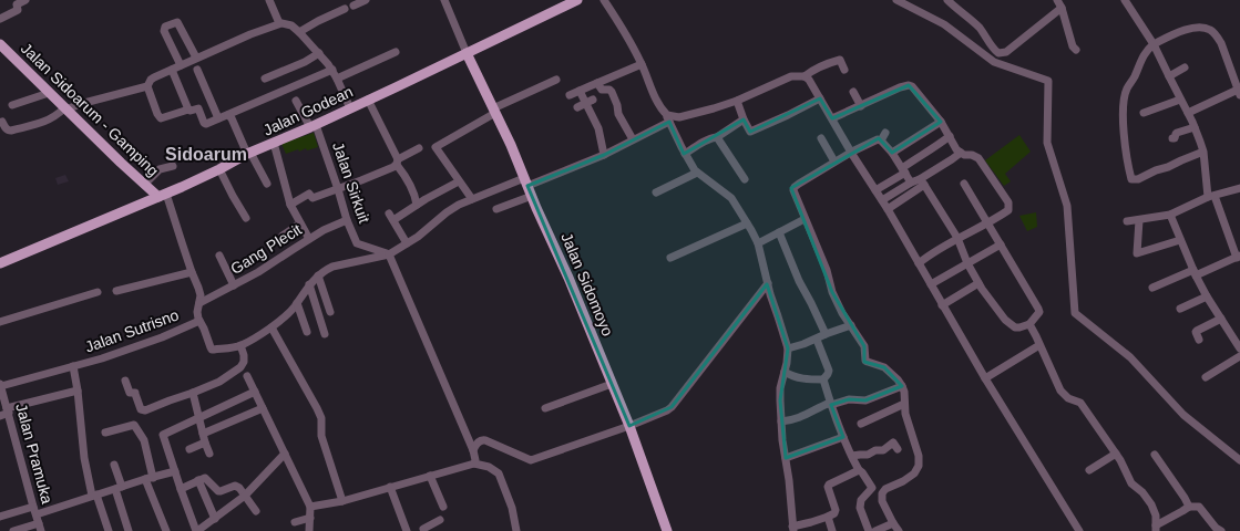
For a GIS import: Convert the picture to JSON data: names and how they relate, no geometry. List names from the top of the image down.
{
  "streets": {
    "main road": ["Jalan Sidoarum - Gamping", "Jalan Godean", "Jalan Sidomoyo"],
    "street": [
      "Jalan Sirkuit",
      "Gang Plecit",
      "Jalan Sutrisno",
      "Jalan Pramuka"
    ]
  },
  "crossings": [
    ["Jalan Sidoarum - Gamping", "Jalan Godean"],
    ["Jalan Godean", "Jalan Sirkuit"],
    ["Jalan Godean", "Jalan Sidomoyo"],
    ["Jalan Sirkuit", "Gang Plecit"],
    ["Jalan Sutrisno", "Jalan Pramuka"]
  ],
  "districts": ["Sidoarum"]
}
